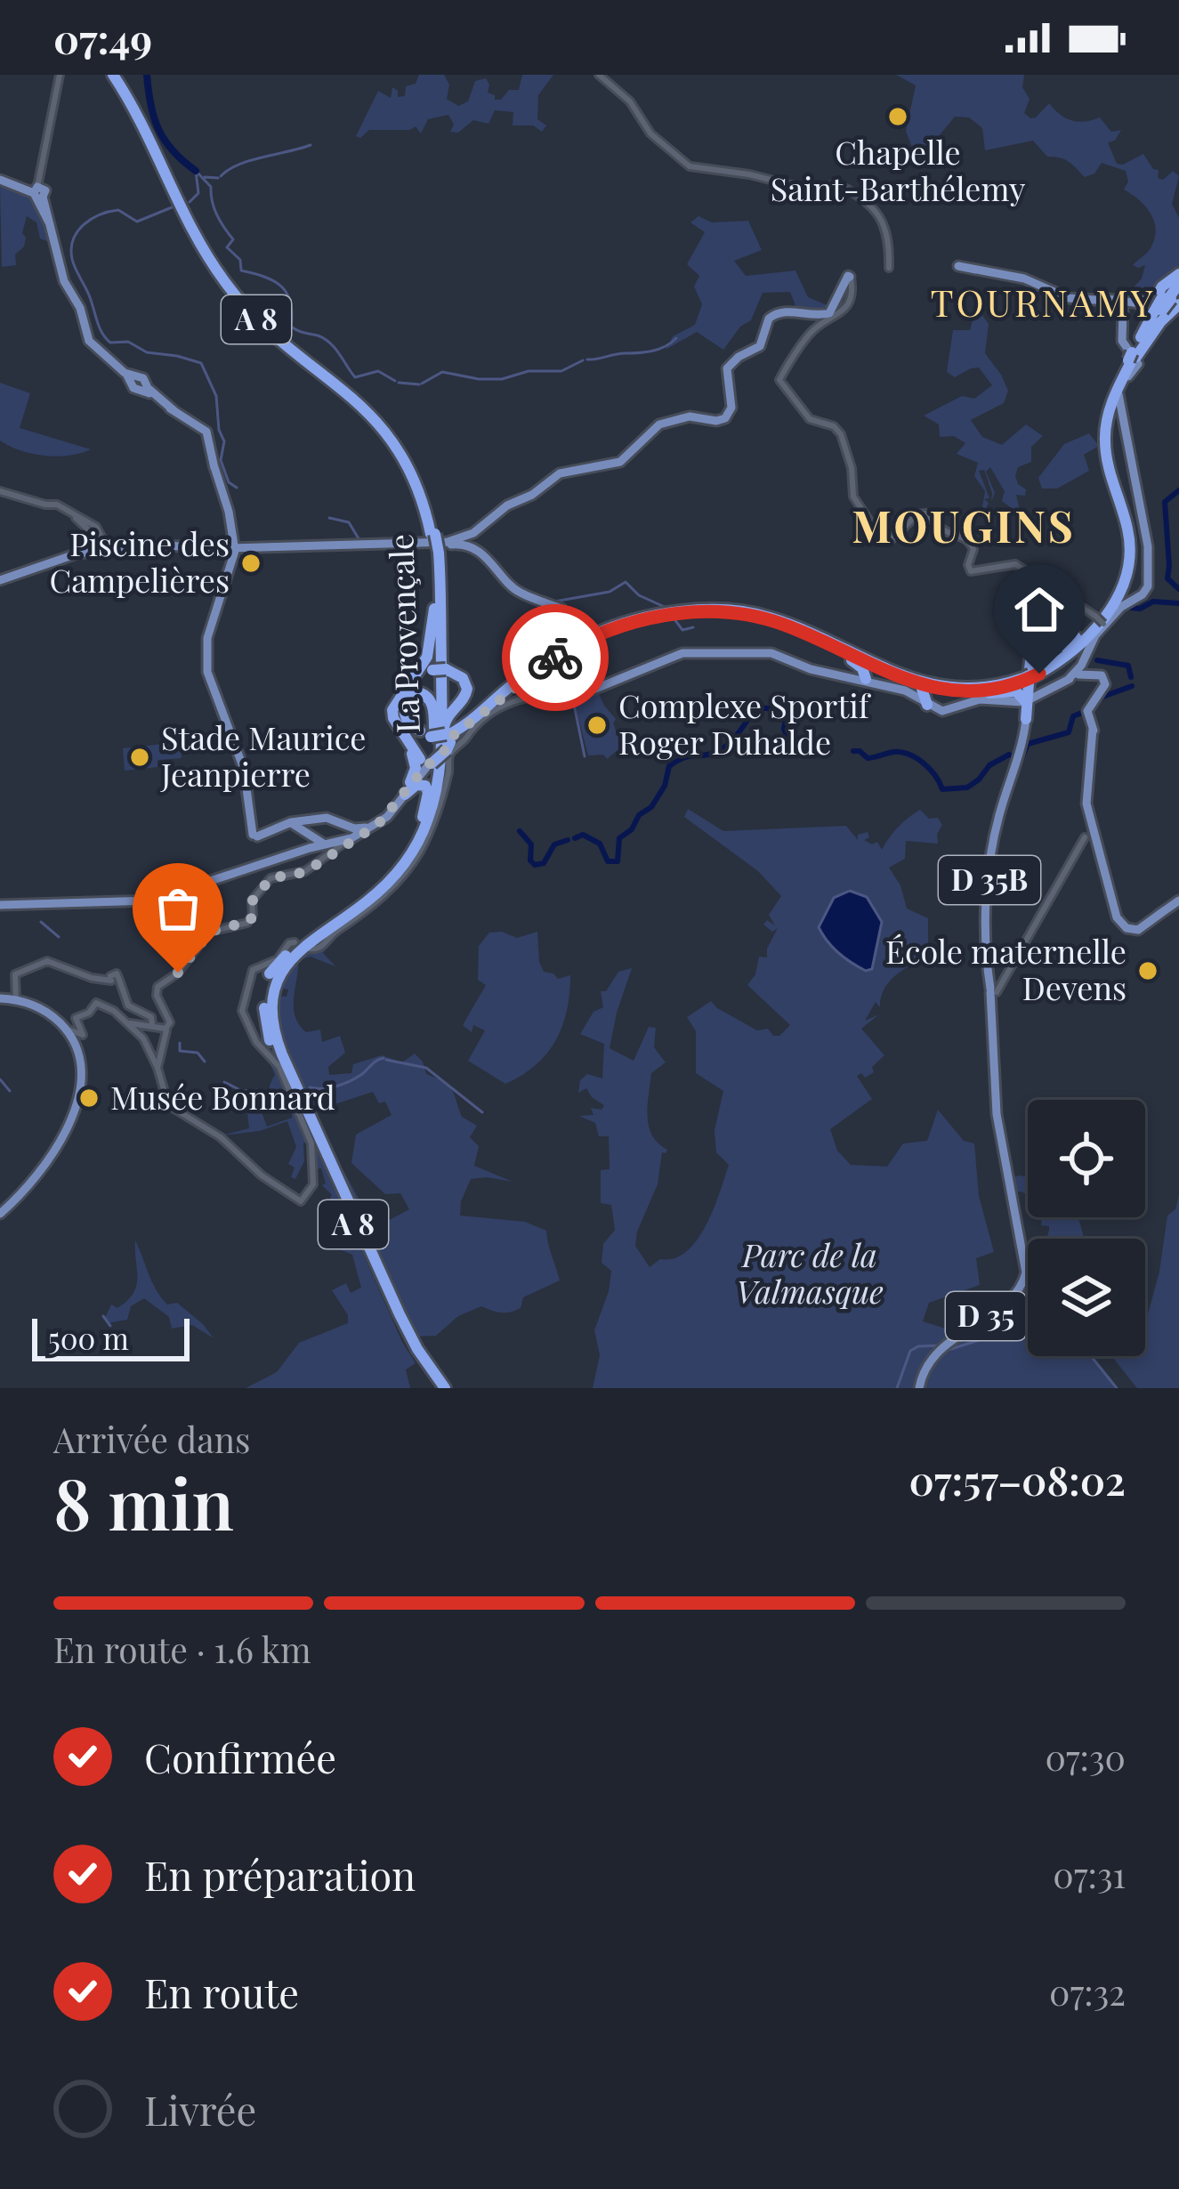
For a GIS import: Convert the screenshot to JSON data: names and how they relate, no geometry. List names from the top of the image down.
{
  "streets": {
    "highway": ["A 8", "La Provençale"],
    "main road": ["D 35B", "D 35"]
  },
  "crossings": [
    ["D 35B", "D 35"]
  ],
  "districts": ["TOURNAMY", "MOUGINS"],
  "parks": ["Parc de la Valmasque"],
  "places": [
    "Chapelle Saint-Barthélemy",
    "Piscine des Campelières",
    "Complexe Sportif Roger Duhalde",
    "Stade Maurice Jeanpierre",
    "École maternelle Devens",
    "Musée Bonnard"
  ],
  "scale_bar": "500 m",
  "page": {
    "status": "07:49",
    "scale": "500 m",
    "heading": ["8 min", "Arrivée dans", "07:57–08:02"],
    "bar": "En route · 1.6 km",
    "list": [
      ["Confirmée", "07:30"],
      ["En préparation", "07:31"],
      ["En route", "07:32"],
      "Livrée"
    ]
  }
}
